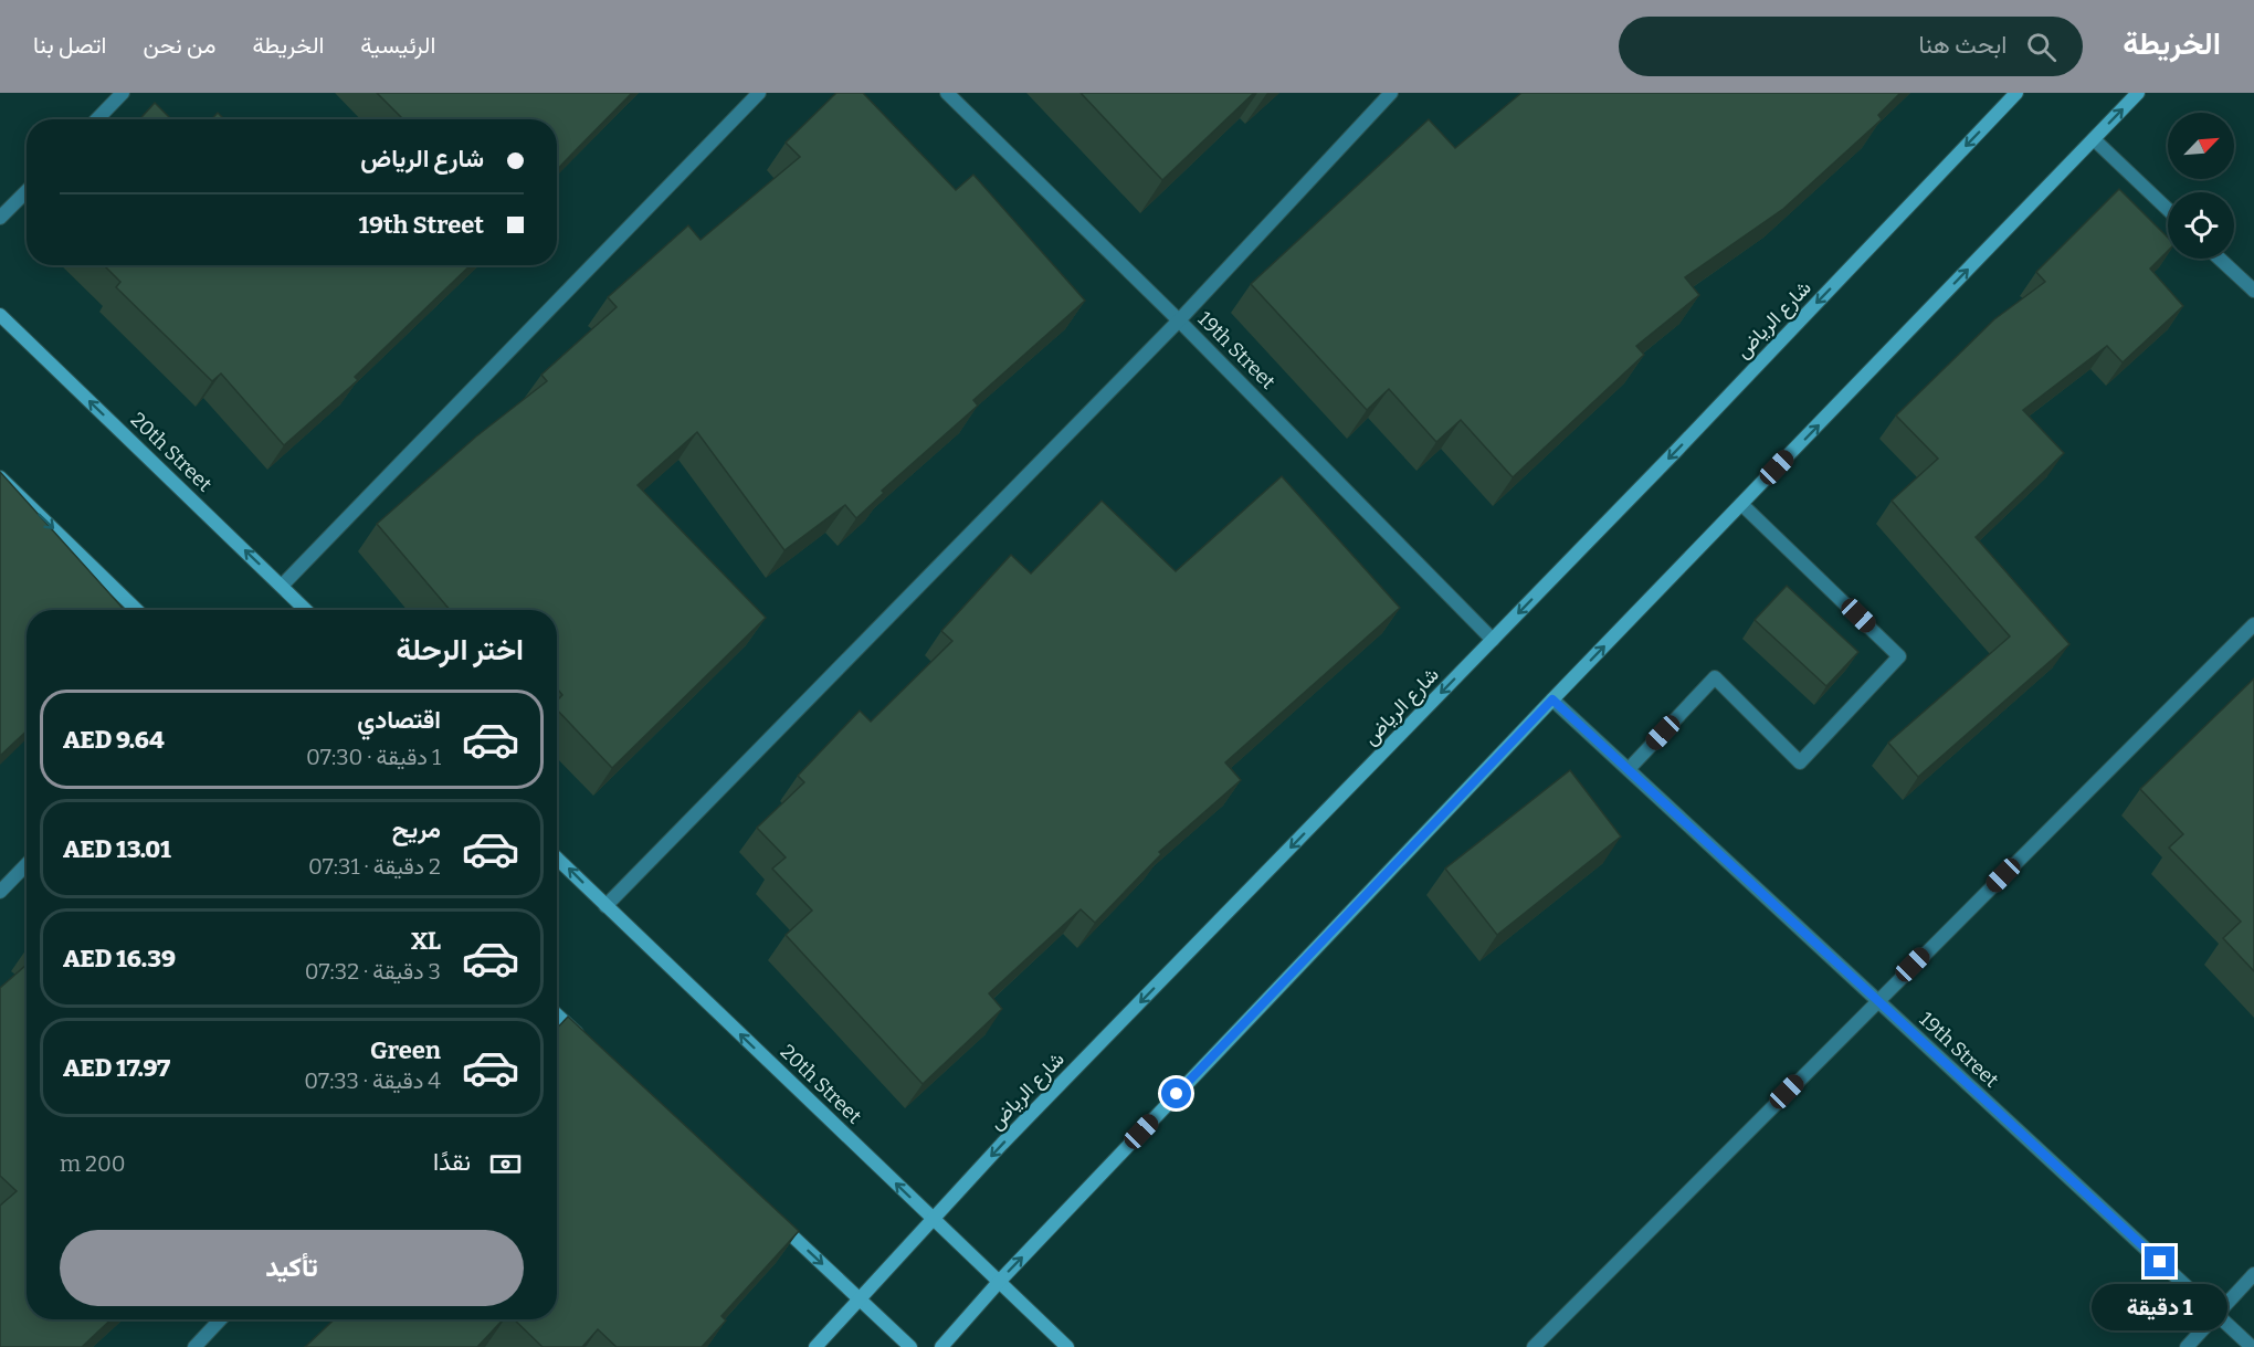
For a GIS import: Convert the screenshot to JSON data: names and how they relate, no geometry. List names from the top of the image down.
{
  "streets": {
    "main road": ["شارع الرياض", "20th Street"],
    "street": ["19th Street"]
  },
  "crossings": [
    ["شارع الرياض", "19th Street"],
    ["شارع الرياض", "20th Street"]
  ],
  "north": "top right",
  "page": {
    "header": "الخريطة",
    "search": "ابحث هنا",
    "nav": [
      "الرئيسية",
      "الخريطة",
      "من نحن",
      "اتصل بنا"
    ],
    "banner": ["شارع الرياض", "19th Street"],
    "heading": "اختر الرحلة",
    "list": [
      {
        "name": "اقتصادي",
        "note": "1 دقيقة · 07:30",
        "value": "AED 9.64"
      },
      {
        "name": "مريح",
        "note": "2 دقيقة · 07:31",
        "value": "AED 13.01"
      },
      {
        "name": "XL",
        "note": "3 دقيقة · 07:32",
        "value": "AED 16.39"
      },
      {
        "name": "Green",
        "note": "4 دقيقة · 07:33",
        "value": "AED 17.97"
      }
    ],
    "pay": ["نقدًا", "200 m"],
    "buttons": "تأكيد",
    "bubble": "1 دقيقة"
  }
}
